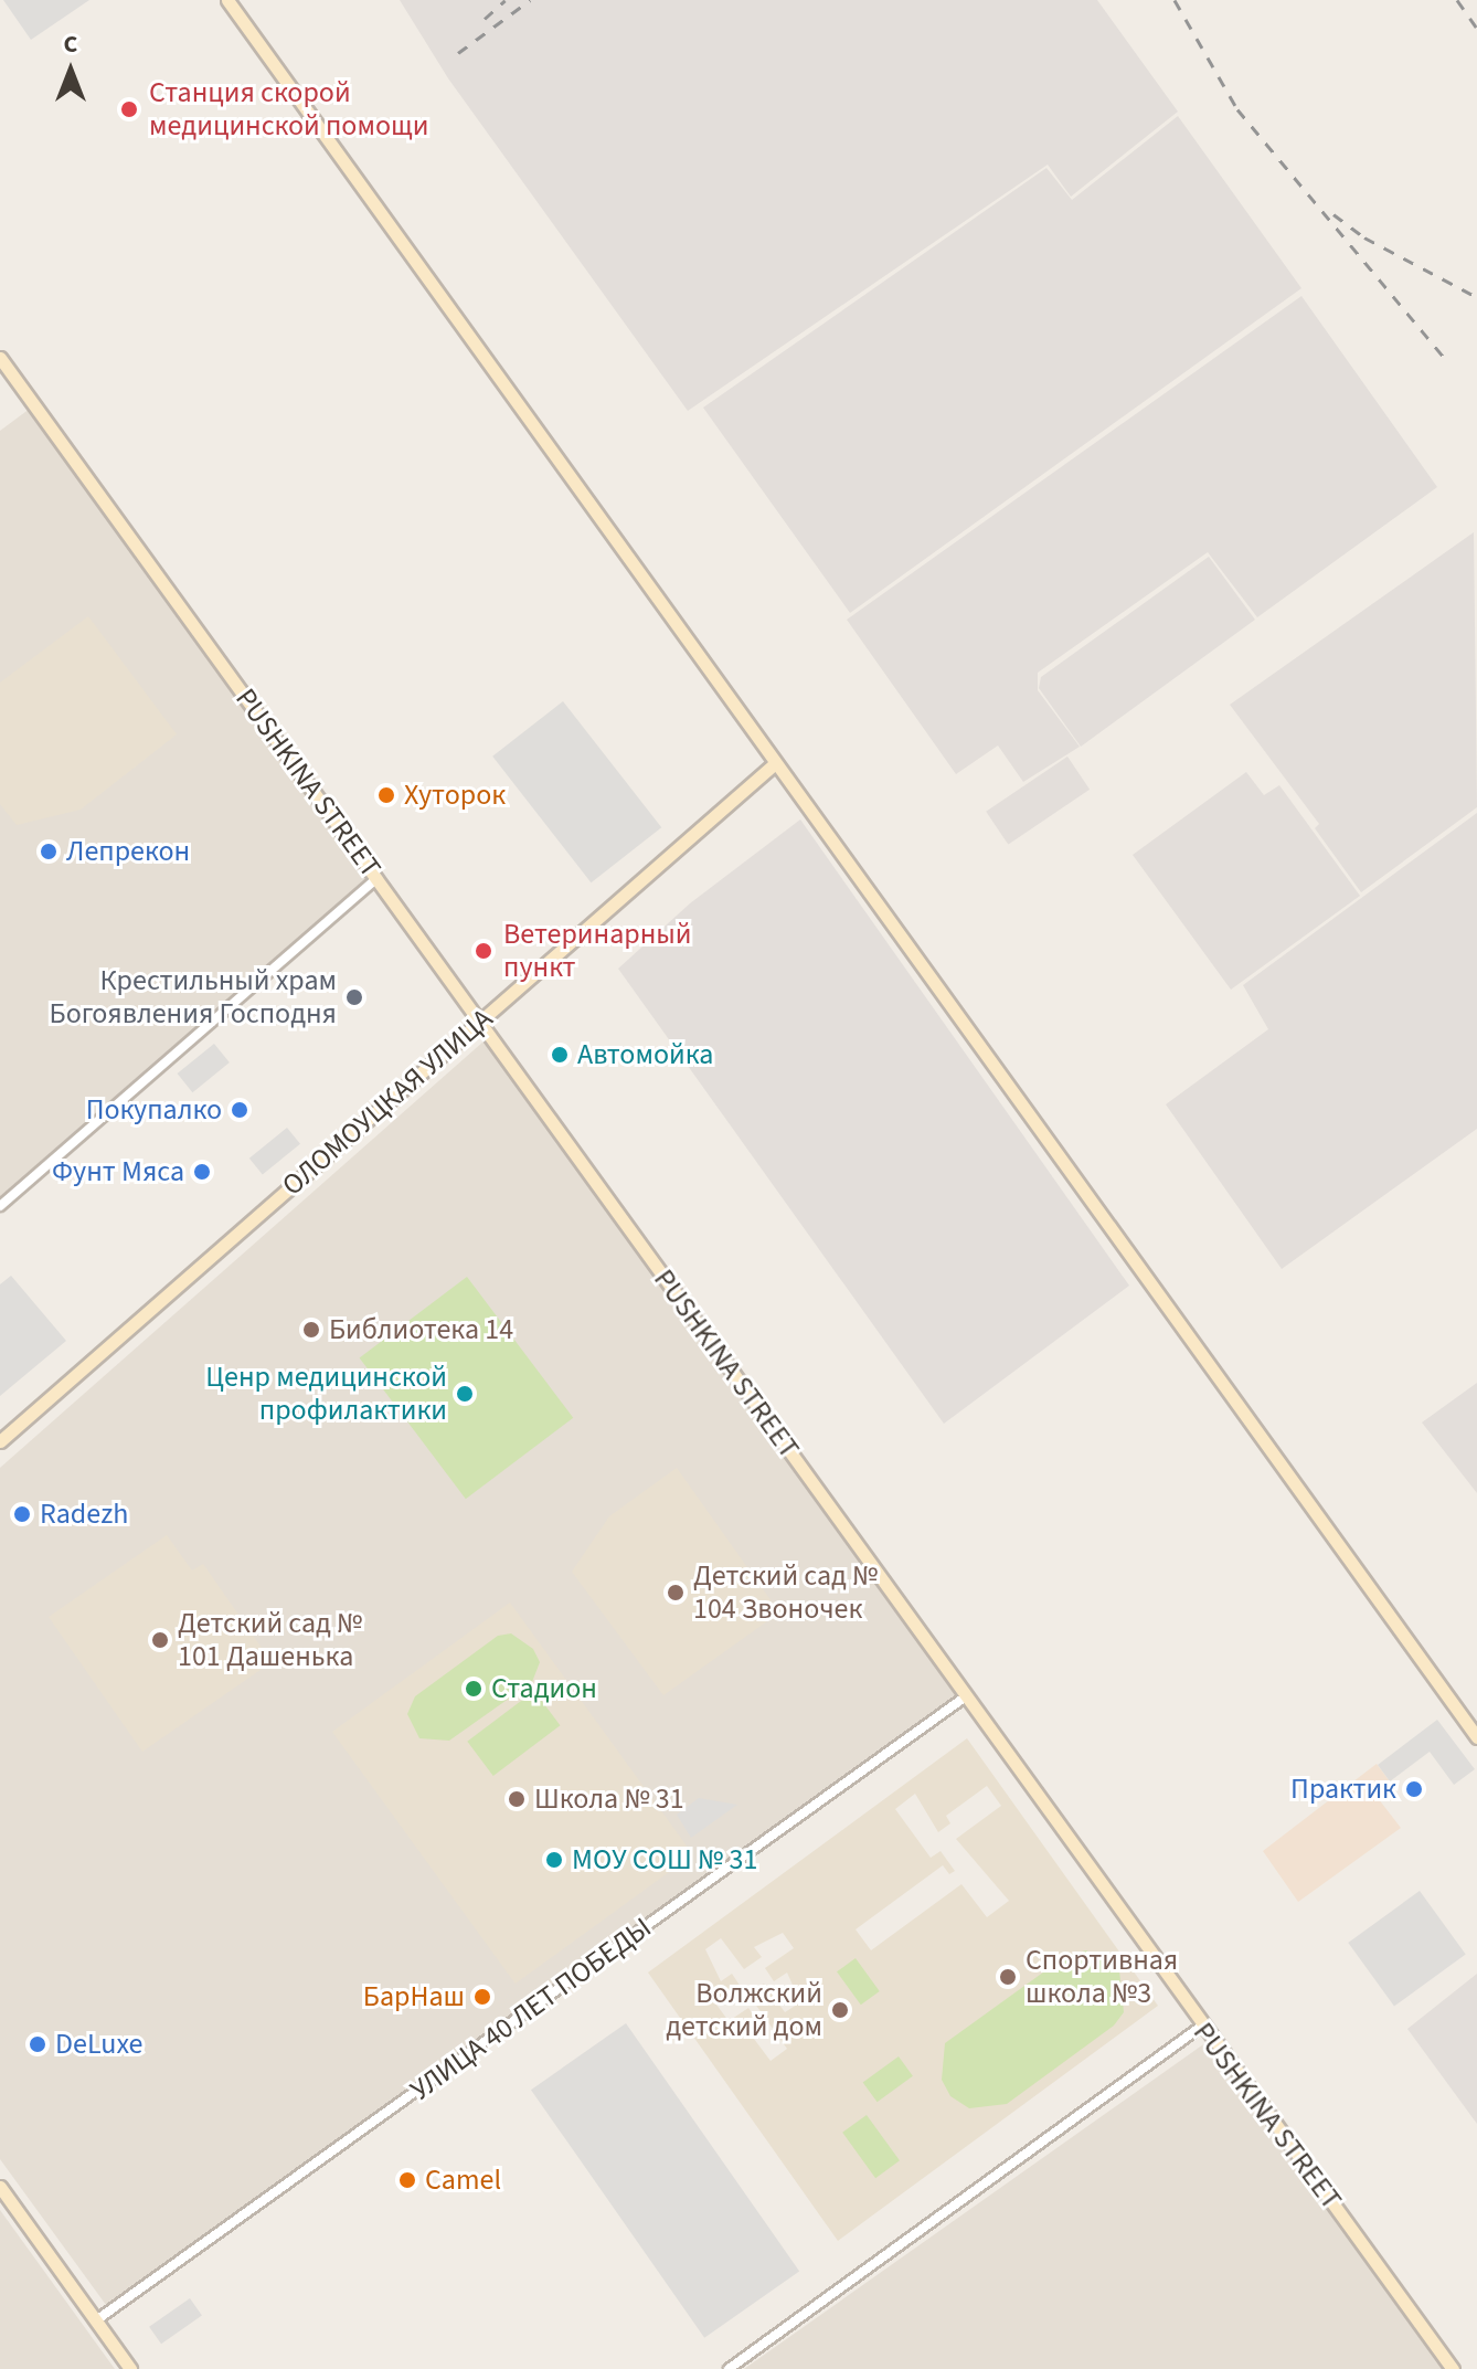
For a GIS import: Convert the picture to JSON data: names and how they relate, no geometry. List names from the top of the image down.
{
  "streets": {
    "street": ["PUSHKINA STREET", "ОЛОМОУЦКАЯ УЛИЦА", "УЛИЦА 40 ЛЕТ ПОБЕДЫ"]
  },
  "crossings": [
    ["PUSHKINA STREET", "ОЛОМОУЦКАЯ УЛИЦА"],
    ["PUSHKINA STREET", "УЛИЦА 40 ЛЕТ ПОБЕДЫ"]
  ],
  "places": [
    "Станция скорой медицинской помощи",
    "Хуторок",
    "Лепрекон",
    "Ветеринарный пункт",
    "Крестильный храм Богоявления Господня",
    "Автомойка",
    "Покупалко",
    "Фунт Мяса",
    "Библиотека 14",
    "Ценр медицинской профилактики",
    "Radezh",
    "Детский сад № 104 Звоночек",
    "Детский сад № 101 Дашенька",
    "Стадион",
    "Практик",
    "Школа № 31",
    "МОУ СОШ № 31",
    "Спортивная школа №3",
    "БарНаш",
    "Волжский детский дом",
    "DeLuxe",
    "Camel"
  ],
  "north": "top"
}
